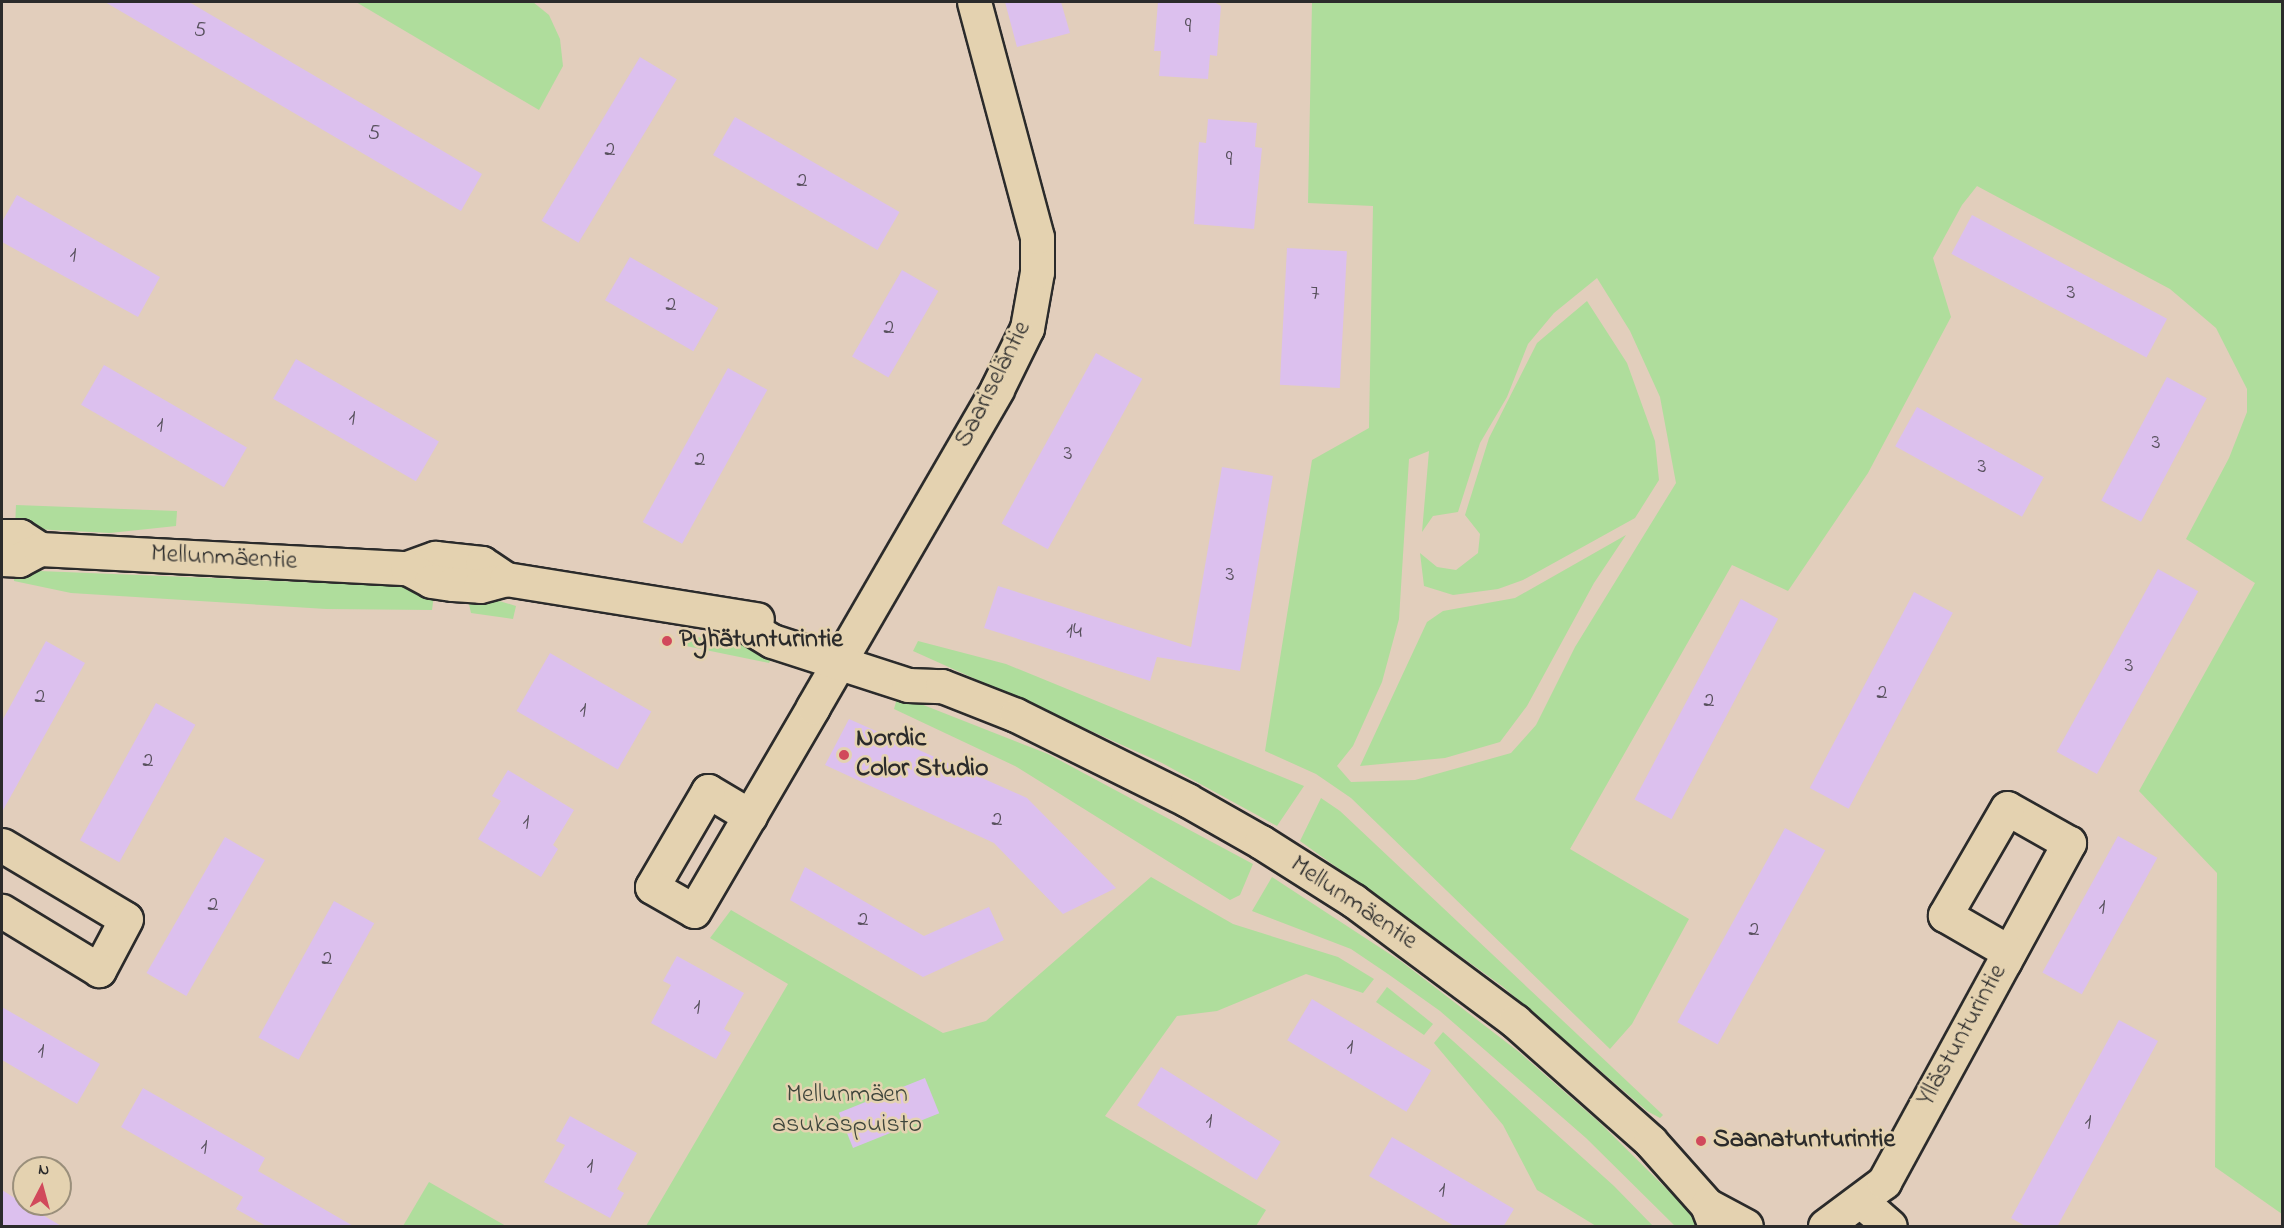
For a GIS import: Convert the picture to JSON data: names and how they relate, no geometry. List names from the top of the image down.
{
  "streets": {
    "main road": ["Saariseläntie", "Mellunmäentie", "Yllästunturintie"]
  },
  "crossings": [
    ["Saariseläntie", "Mellunmäentie"]
  ],
  "parks": ["Mellunmäen asukaspuisto"],
  "places": ["Pyhätunturintie", "Nordic Color Studio", "Saanatunturintie"],
  "house_numbers": [
    "9",
    "5",
    "5",
    "2",
    "9",
    "2",
    "1",
    "3",
    "7",
    "2",
    "2",
    "1",
    "1",
    "3",
    "3",
    "2",
    "3",
    "3",
    "14",
    "3",
    "2",
    "2",
    "2",
    "1",
    "2",
    "2",
    "1",
    "2",
    "1",
    "2",
    "2",
    "2",
    "1",
    "1",
    "1",
    "1",
    "1",
    "1",
    "1",
    "1"
  ],
  "north": "top"
}
